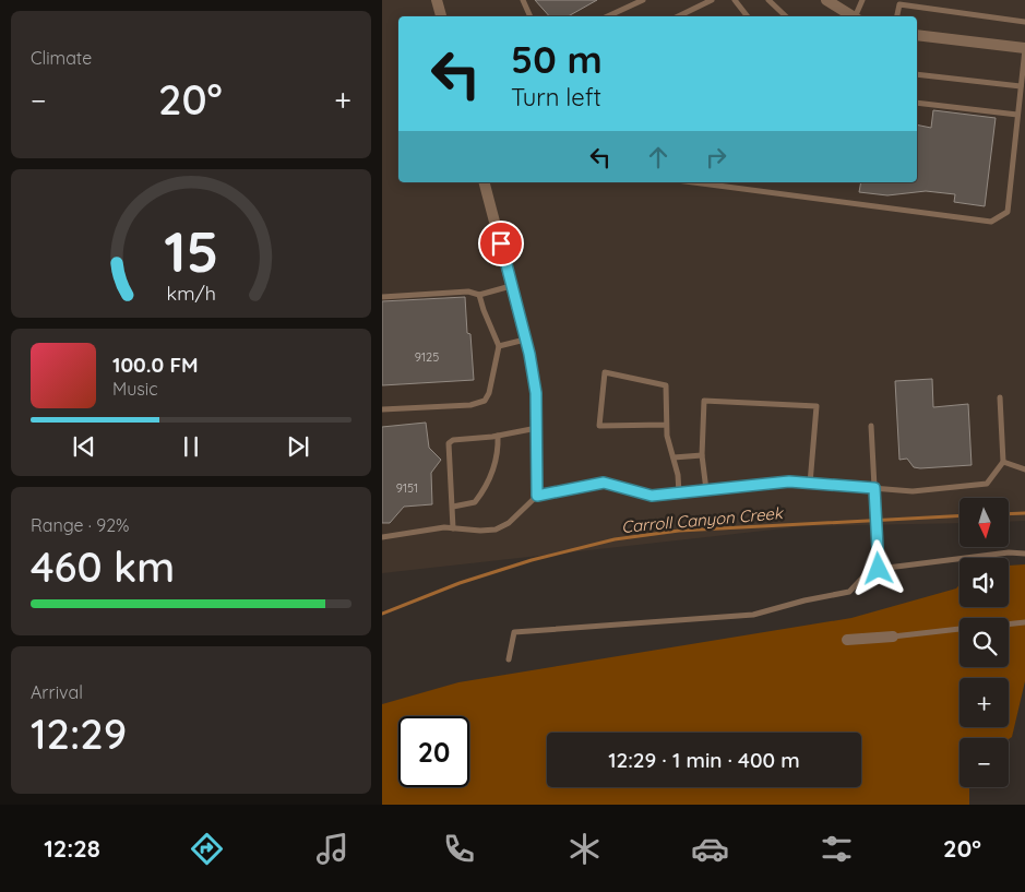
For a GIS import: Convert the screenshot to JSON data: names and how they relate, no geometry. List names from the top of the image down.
{
  "water": ["Carroll Canyon Creek"],
  "house_numbers": ["9125", "9151"],
  "north": "bottom",
  "page": {
    "tile": [
      "Climate",
      ["Range · 92%", "460 km"],
      ["Arrival", "12:29"]
    ],
    "turn": ["50 m", "Turn left"],
    "heat": ["−", "20°", "+"],
    "song": ["100.0 FM", "Music"],
    "map_buttons": ["+", "−"],
    "limit": "20",
    "trip": "12:29 · 1 min · 400 m",
    "tabs": ["12:28", "20°"],
    "gauge": ["15", "km/h"]
  }
}
